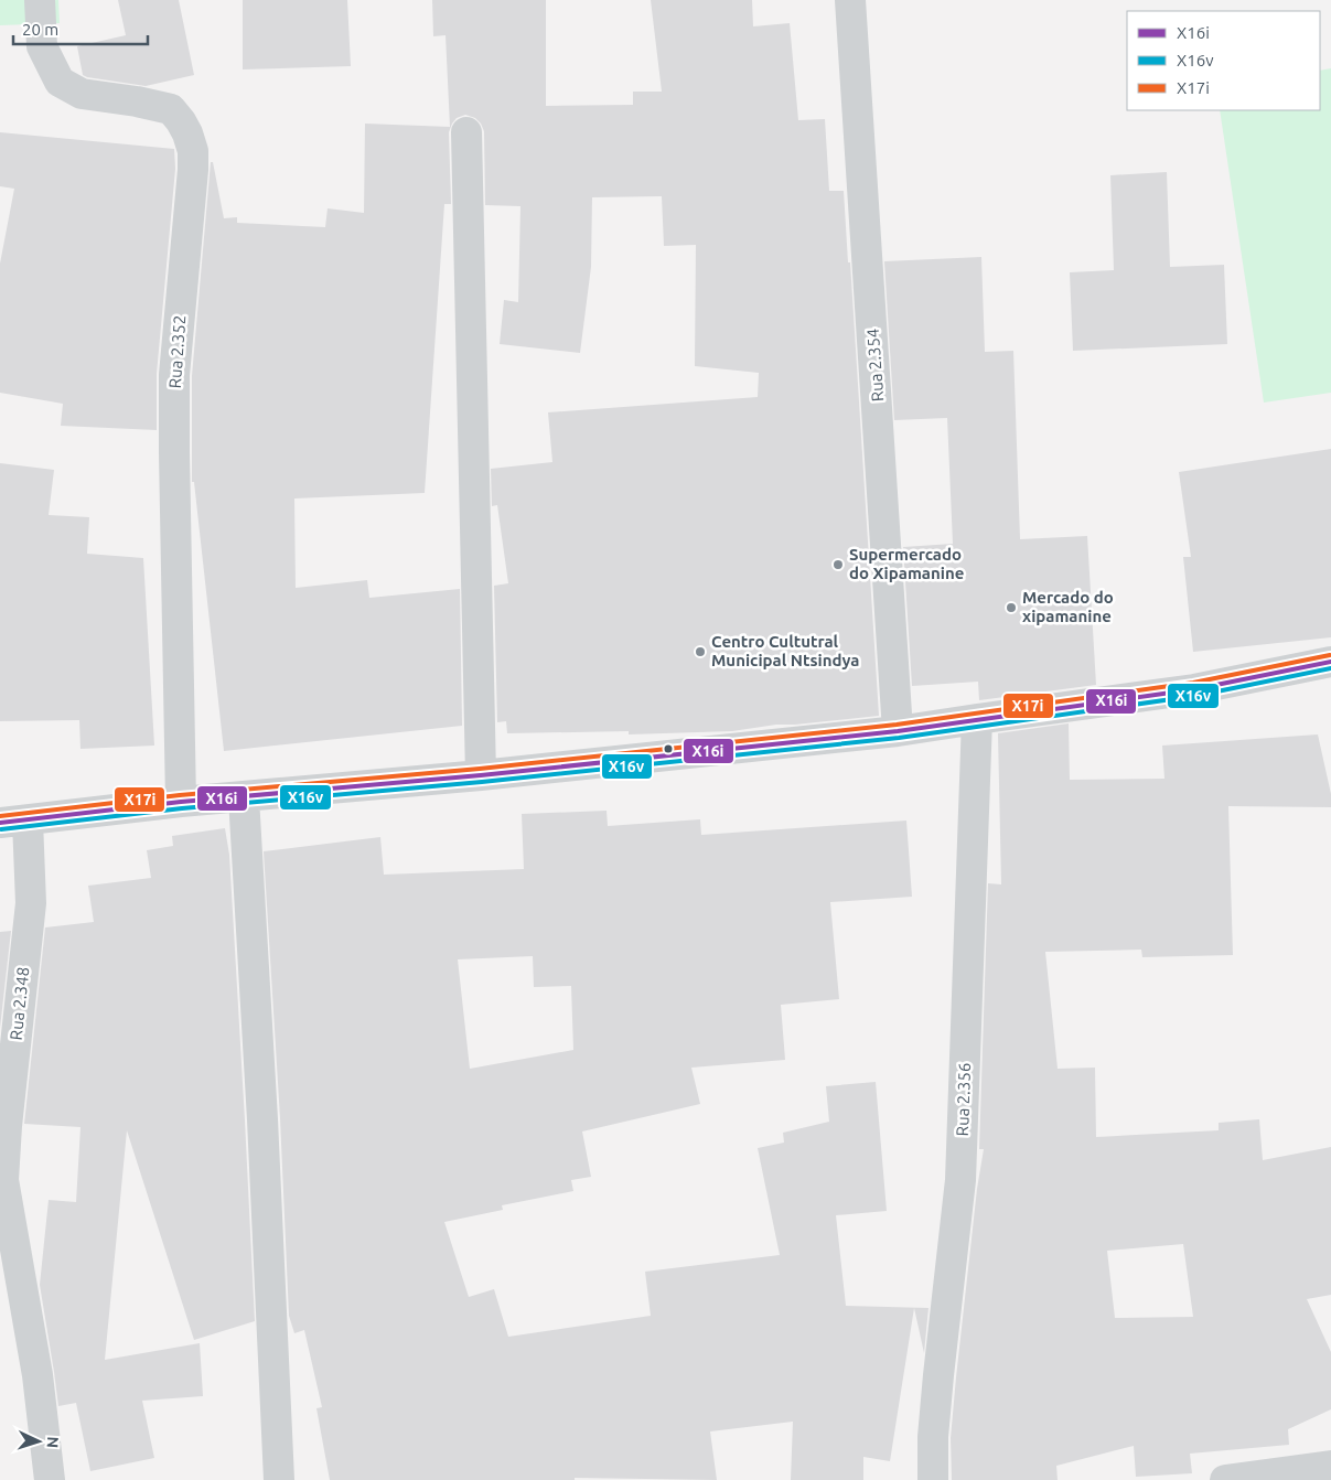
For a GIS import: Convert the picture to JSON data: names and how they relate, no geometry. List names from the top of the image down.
{
  "streets": {
    "street": [
      "Rua 2.352",
      "Rua 2.354",
      "Rua 2.348",
      "Rua 2.356"
    ]
  },
  "places": ["Supermercado do Xipamanine", "Mercado do xipamanine", "Centro Cultutral Municipal Ntsindya"],
  "lines": ["transit line X17i", "transit line X16i", "transit line X16v"],
  "legend": ["X16i", "X16v", "X17i"],
  "scale_bar": "20 m",
  "north": "right"
}
